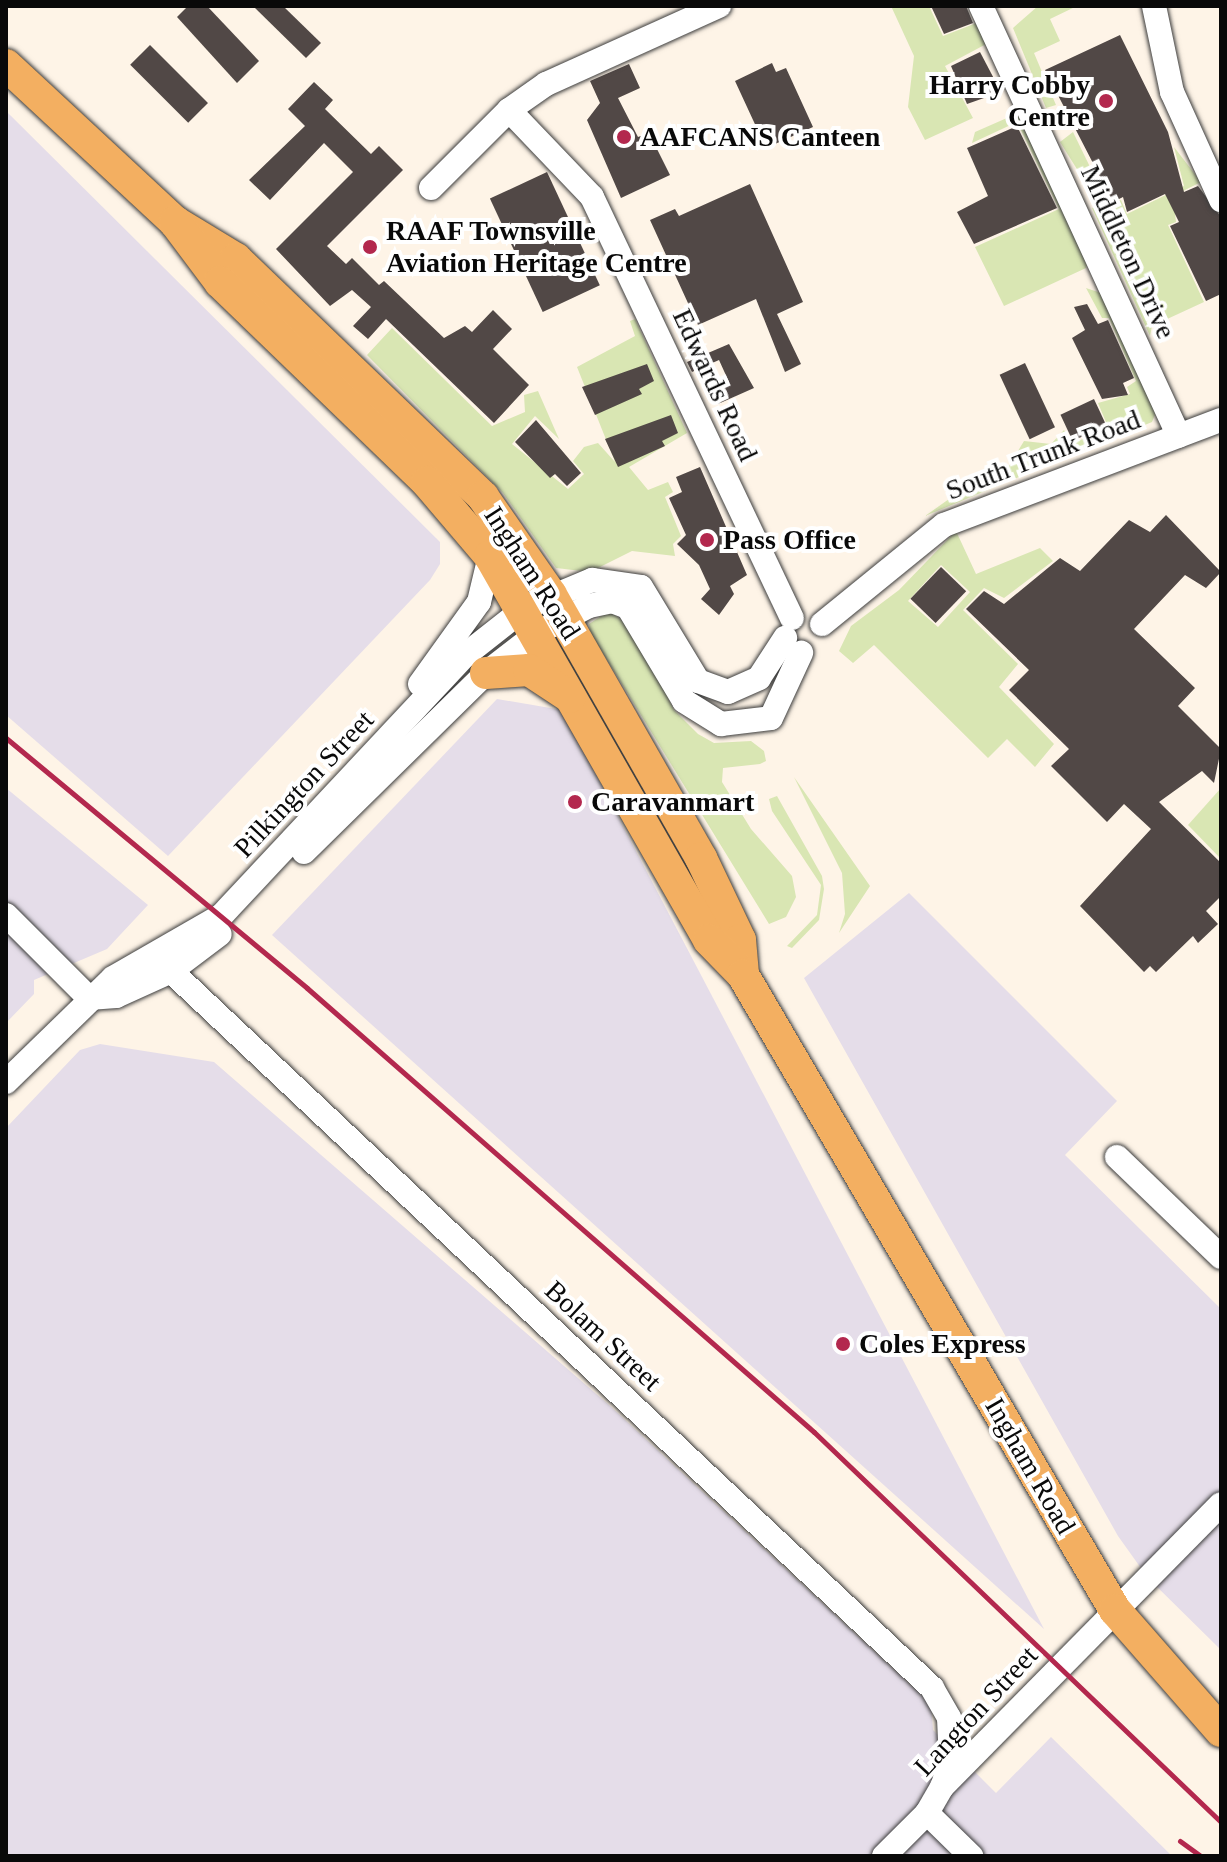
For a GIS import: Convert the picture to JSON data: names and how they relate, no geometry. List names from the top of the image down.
{
  "streets": {
    "main road": ["Ingham Road"],
    "street": [
      "Middleton Drive",
      "Edwards Road",
      "South Trunk Road",
      "Pilkington Street",
      "Bolam Street",
      "Langton Street"
    ]
  },
  "crossings": [
    ["Middleton Drive", "South Trunk Road"],
    ["Edwards Road", "South Trunk Road"],
    ["Ingham Road", "Pilkington Street"],
    ["Ingham Road", "Langton Street"],
    ["Pilkington Street", "Bolam Street"],
    ["Bolam Street", "Langton Street"]
  ],
  "places": [
    "Harry Cobby Centre",
    "AAFCANS Canteen",
    "RAAF Townsville Aviation Heritage Centre",
    "Pass Office",
    "Caravanmart",
    "Coles Express"
  ]
}
